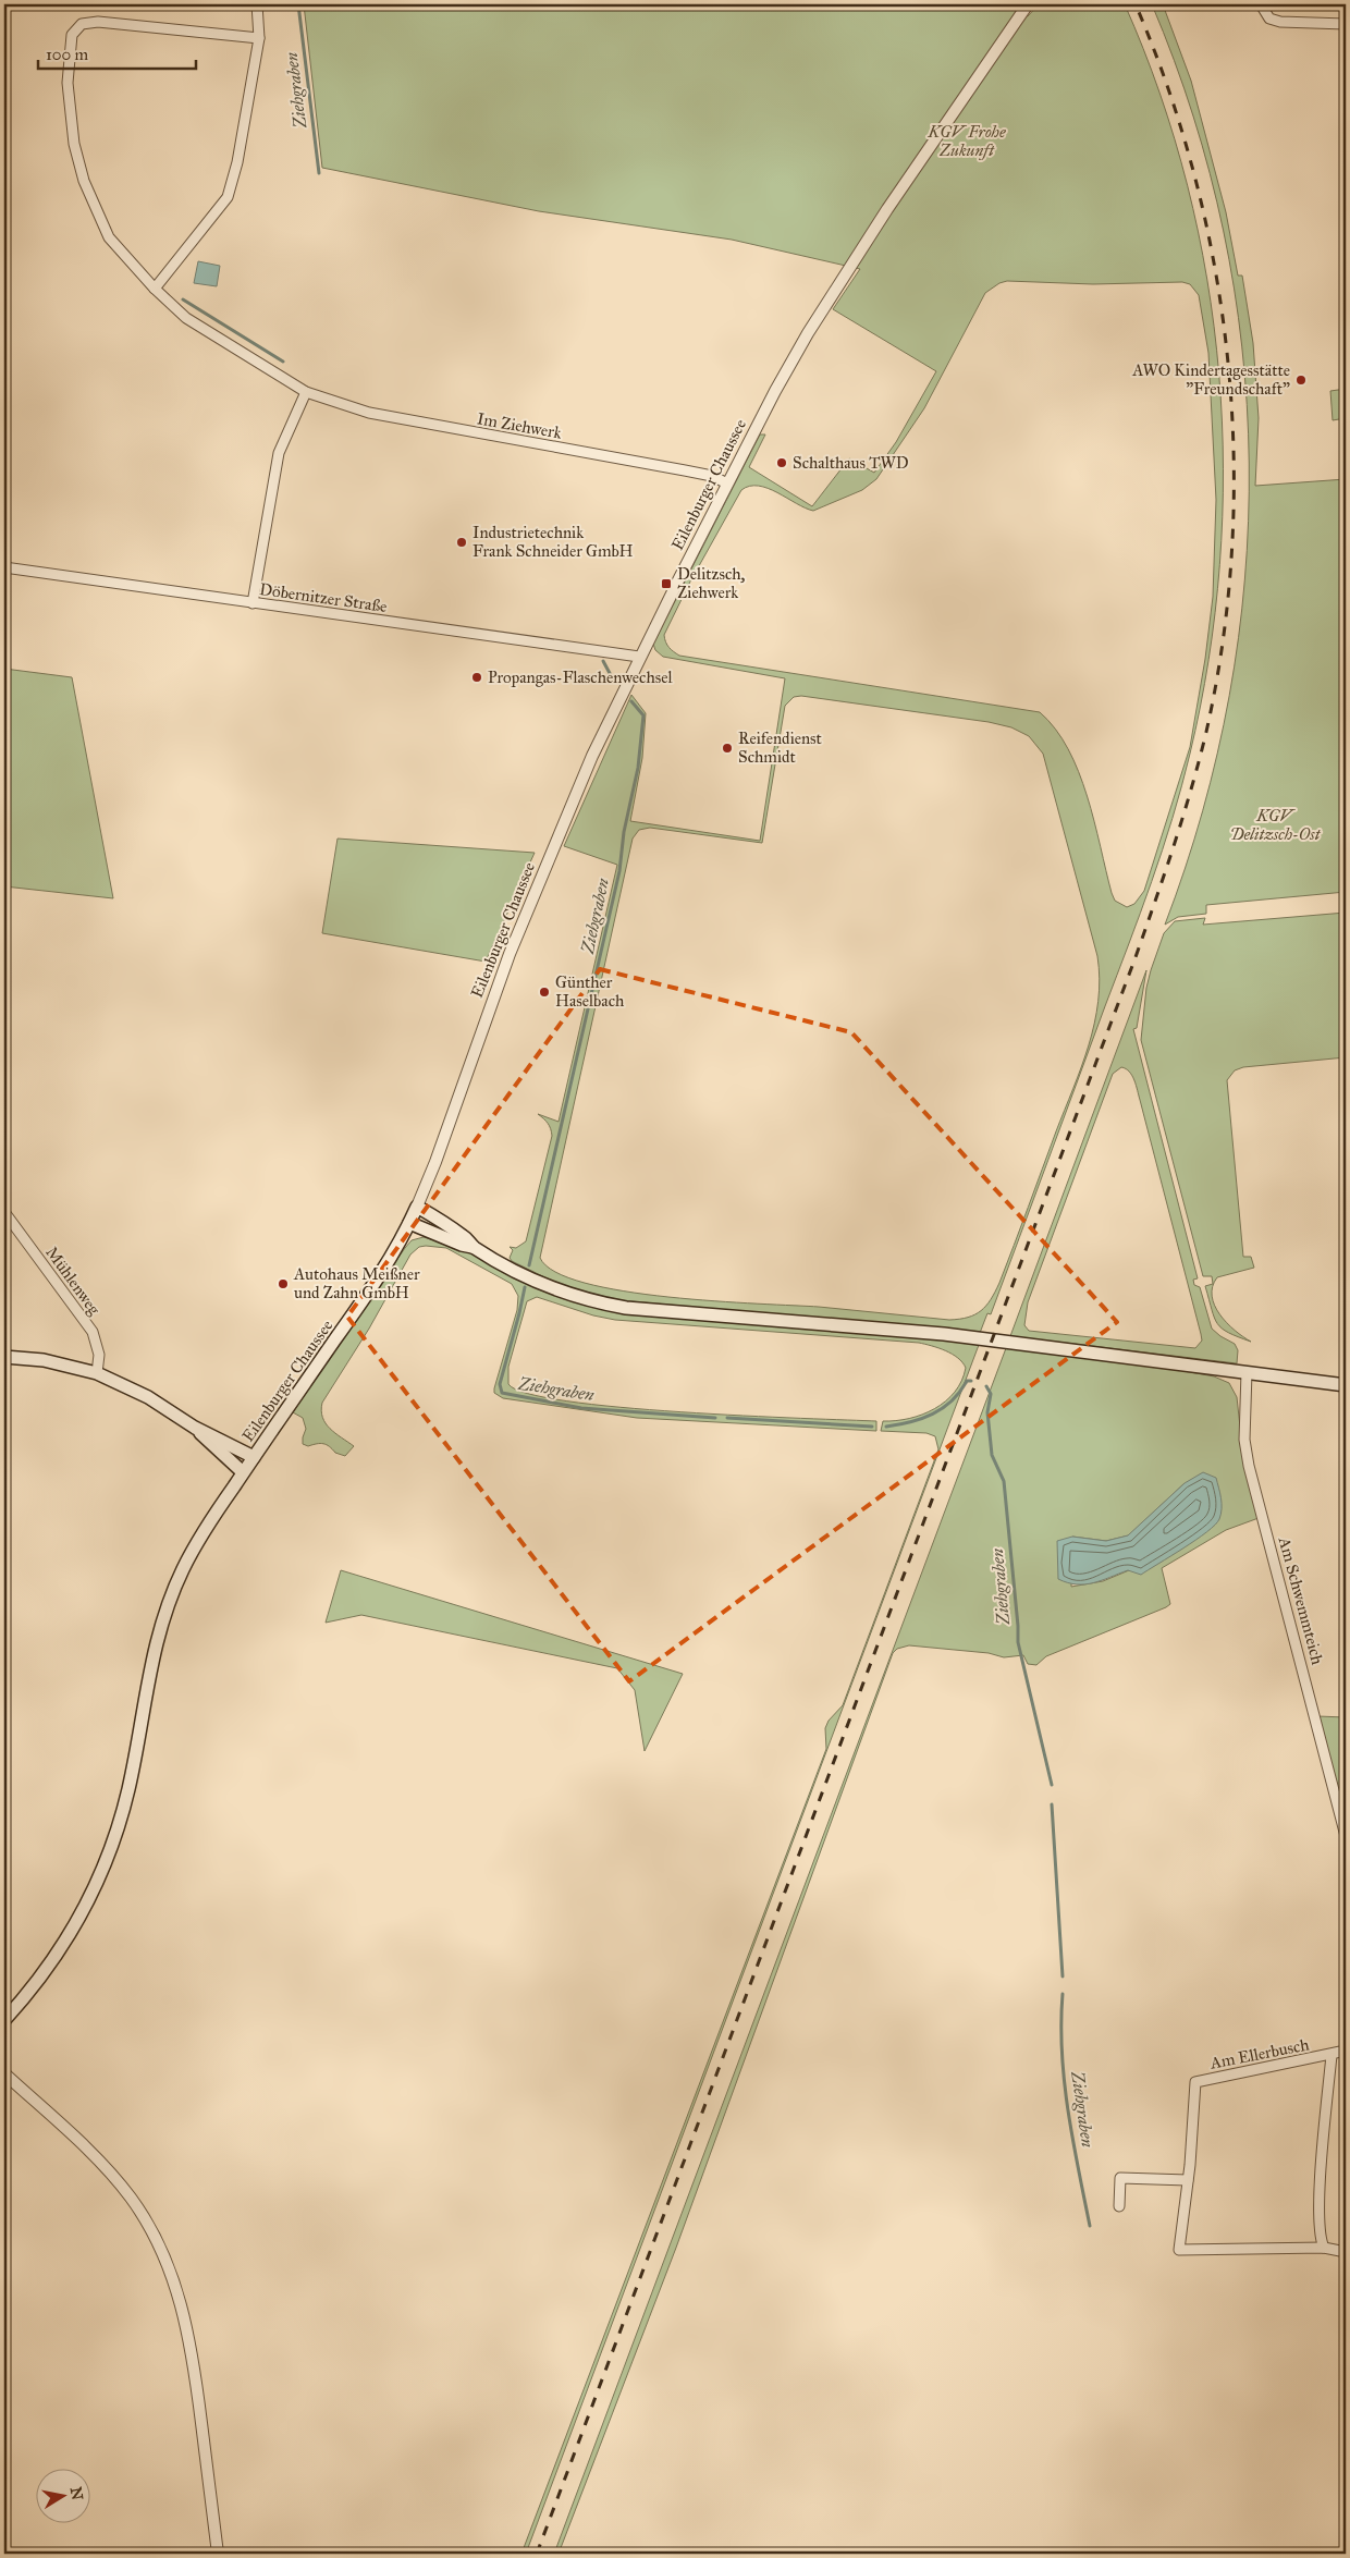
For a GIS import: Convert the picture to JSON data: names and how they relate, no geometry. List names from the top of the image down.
{
  "streets": {
    "main road": ["Eilenburger Chaussee"],
    "street": [
      "Im Ziehwerk",
      "Döbernitzer Straße",
      "Mühlenweg",
      "Am Schwemmteich",
      "Am Ellerbusch"
    ]
  },
  "crossings": [
    ["Im Ziehwerk", "Eilenburger Chaussee"],
    ["Eilenburger Chaussee", "Döbernitzer Straße"]
  ],
  "water": ["Ziehgraben"],
  "parks": ["KGV Frohe Zukunft", "KGV Delitzsch-Ost"],
  "places": {
    "other": [
      "AWO Kindertagesstätte \"Freundschaft\"",
      "Schalthaus TWD",
      "Industrietechnik Frank Schneider GmbH",
      "Propangas-Flaschenwechsel",
      "Reifendienst Schmidt",
      "Günther Haselbach",
      "Autohaus Meißner und Zahn GmbH"
    ],
    "transit": ["Delitzsch, Ziehwerk"]
  },
  "scale_bar": "100 m",
  "north": "right"
}
